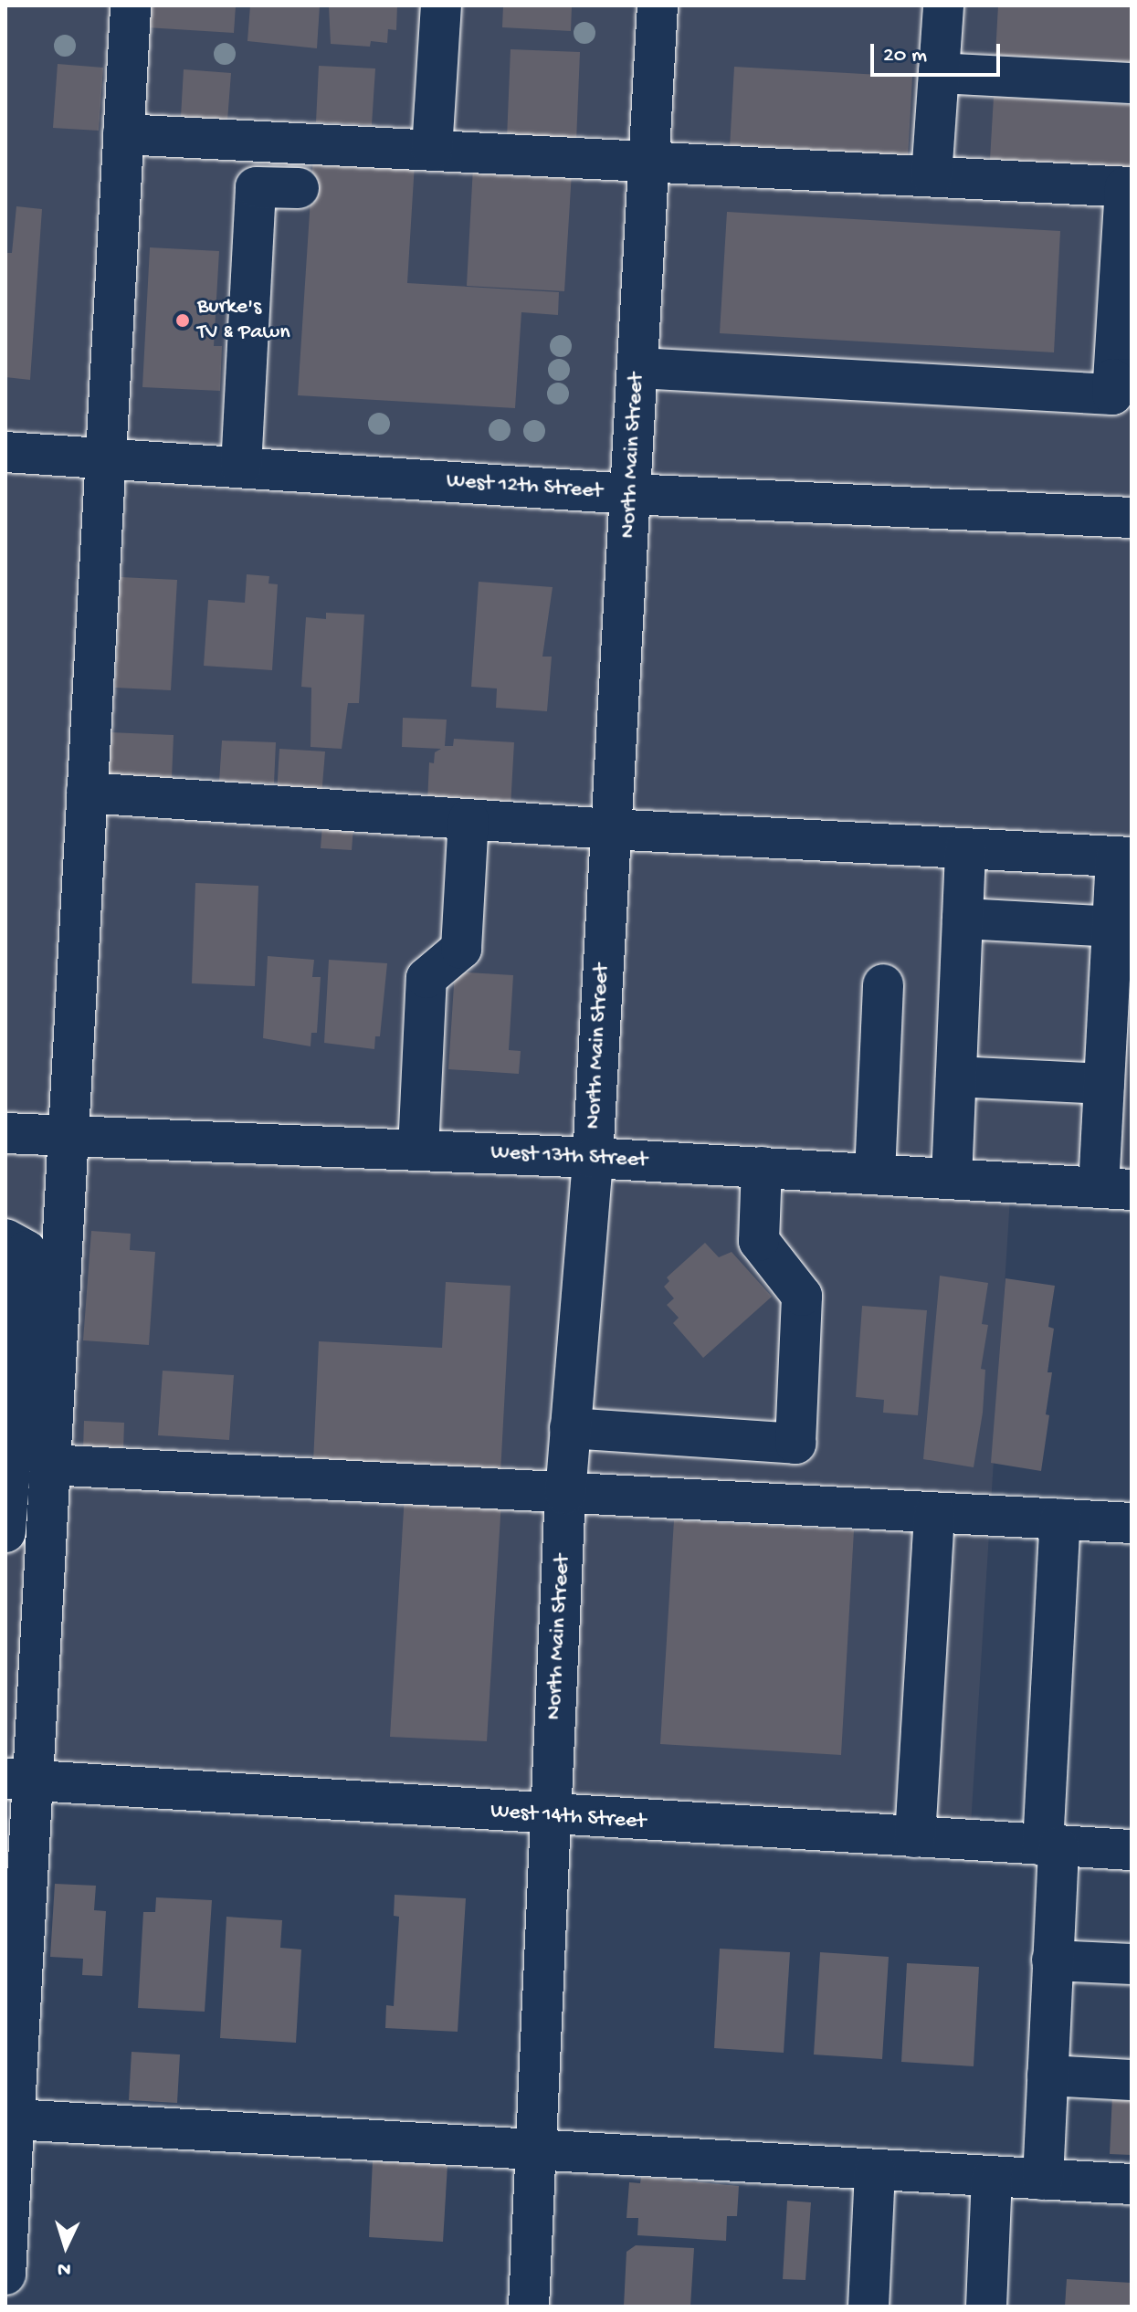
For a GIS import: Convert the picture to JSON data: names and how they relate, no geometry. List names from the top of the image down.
{
  "streets": {
    "street": [
      "North Main Street",
      "West 12th Street",
      "West 13th Street",
      "West 14th Street"
    ]
  },
  "crossings": [
    ["North Main Street", "West 12th Street"],
    ["North Main Street", "West 13th Street"],
    ["North Main Street", "West 14th Street"]
  ],
  "places": ["Burke's TV & Pawn"],
  "scale_bar": "20 m",
  "north": "bottom"
}
